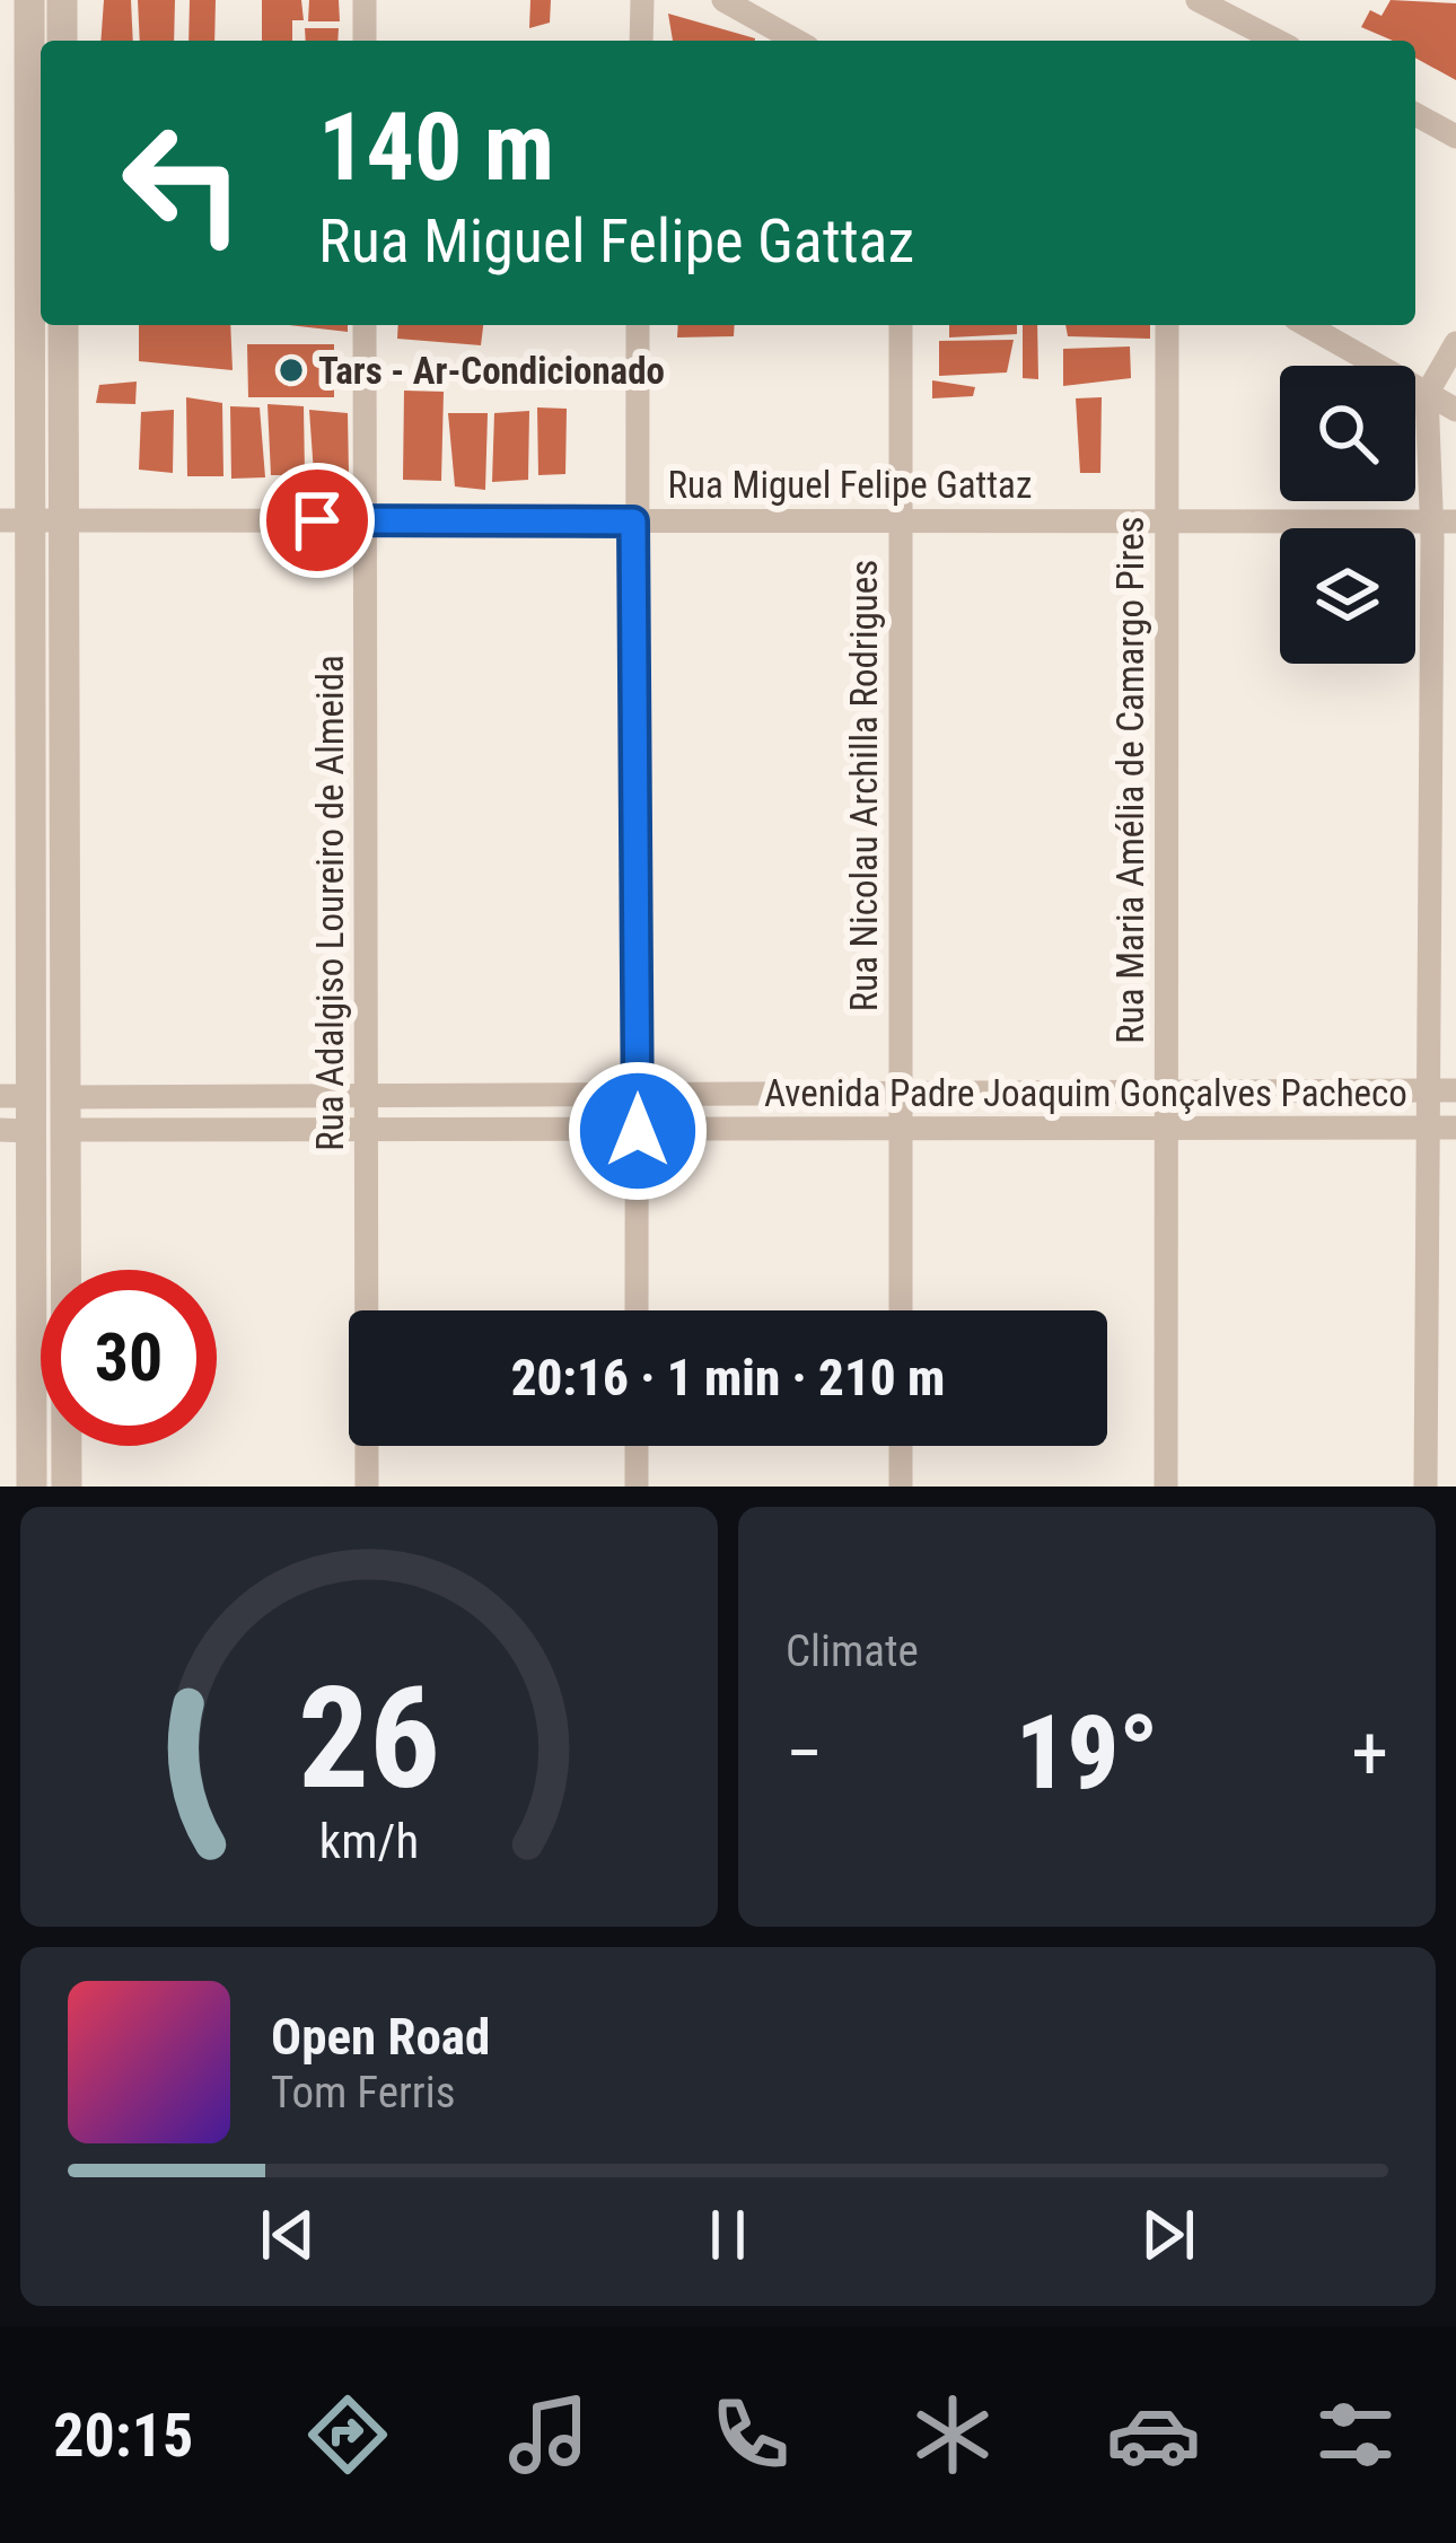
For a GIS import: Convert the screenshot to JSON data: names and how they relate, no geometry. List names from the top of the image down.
{
  "streets": {
    "street": [
      "Rua Miguel Felipe Gattaz",
      "Rua Maria Amélia de Camargo Pires",
      "Rua Nicolau Archilla Rodrigues",
      "Rua Adalgiso Loureiro de Almeida",
      "Avenida Padre Joaquim Gonçalves Pacheco"
    ]
  },
  "crossings": [
    ["Rua Miguel Felipe Gattaz", "Rua Maria Amélia de Camargo Pires"],
    ["Rua Miguel Felipe Gattaz", "Rua Nicolau Archilla Rodrigues"],
    ["Rua Miguel Felipe Gattaz", "Rua Adalgiso Loureiro de Almeida"],
    ["Rua Maria Amélia de Camargo Pires", "Avenida Padre Joaquim Gonçalves Pacheco"],
    ["Rua Nicolau Archilla Rodrigues", "Avenida Padre Joaquim Gonçalves Pacheco"],
    ["Rua Adalgiso Loureiro de Almeida", "Avenida Padre Joaquim Gonçalves Pacheco"]
  ],
  "places": ["Tars - Ar-Condicionado"],
  "page": {
    "turn": ["140 m", "Rua Miguel Felipe Gattaz"],
    "limit": "30",
    "trip": "20:16 · 1 min · 210 m",
    "tile": "Climate",
    "heat": ["−", "19°", "+"],
    "song": ["Open Road", "Tom Ferris"],
    "tabs": "20:15",
    "gauge": ["26", "km/h"]
  }
}
